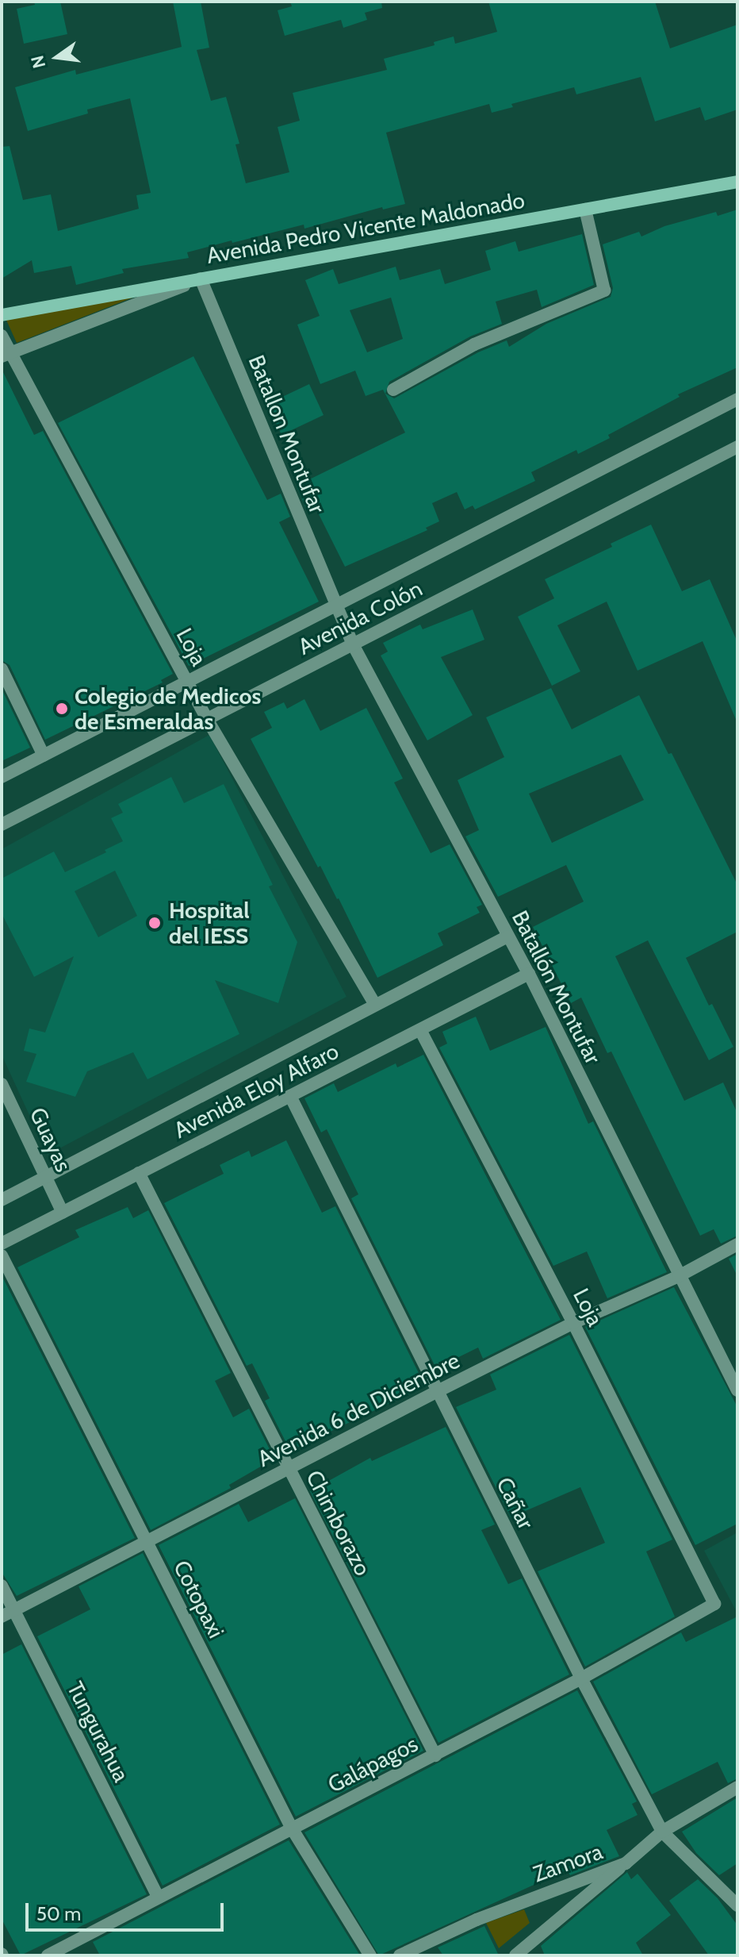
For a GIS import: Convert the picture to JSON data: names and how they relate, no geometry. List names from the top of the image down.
{
  "streets": {
    "main road": ["Avenida Pedro Vicente Maldonado"],
    "street": [
      "Batallon Montufar",
      "Avenida Colón",
      "Loja",
      "Batallón Montufar",
      "Avenida Eloy Alfaro",
      "Guayas",
      "Avenida 6 de Diciembre",
      "Cañar",
      "Chimborazo",
      "Cotopaxi",
      "Tungurahua",
      "Galápagos",
      "Zamora"
    ]
  },
  "crossings": [
    ["Avenida Pedro Vicente Maldonado", "Batallon Montufar"],
    ["Batallon Montufar", "Avenida Colón"],
    ["Batallon Montufar", "Batallón Montufar"],
    ["Avenida Colón", "Loja"],
    ["Avenida Colón", "Batallón Montufar"],
    ["Loja", "Avenida Eloy Alfaro"],
    ["Loja", "Avenida 6 de Diciembre"],
    ["Loja", "Galápagos"],
    ["Batallón Montufar", "Avenida Eloy Alfaro"],
    ["Batallón Montufar", "Avenida 6 de Diciembre"],
    ["Avenida Eloy Alfaro", "Guayas"],
    ["Avenida Eloy Alfaro", "Cañar"],
    ["Avenida Eloy Alfaro", "Chimborazo"],
    ["Avenida 6 de Diciembre", "Cañar"],
    ["Avenida 6 de Diciembre", "Chimborazo"],
    ["Avenida 6 de Diciembre", "Cotopaxi"],
    ["Avenida 6 de Diciembre", "Tungurahua"],
    ["Cañar", "Galápagos"],
    ["Cañar", "Zamora"],
    ["Chimborazo", "Galápagos"],
    ["Cotopaxi", "Galápagos"],
    ["Tungurahua", "Galápagos"]
  ],
  "places": ["Colegio de Medicos de Esmeraldas", "Hospital del IESS"],
  "scale_bar": "50 m",
  "north": "left"
}
